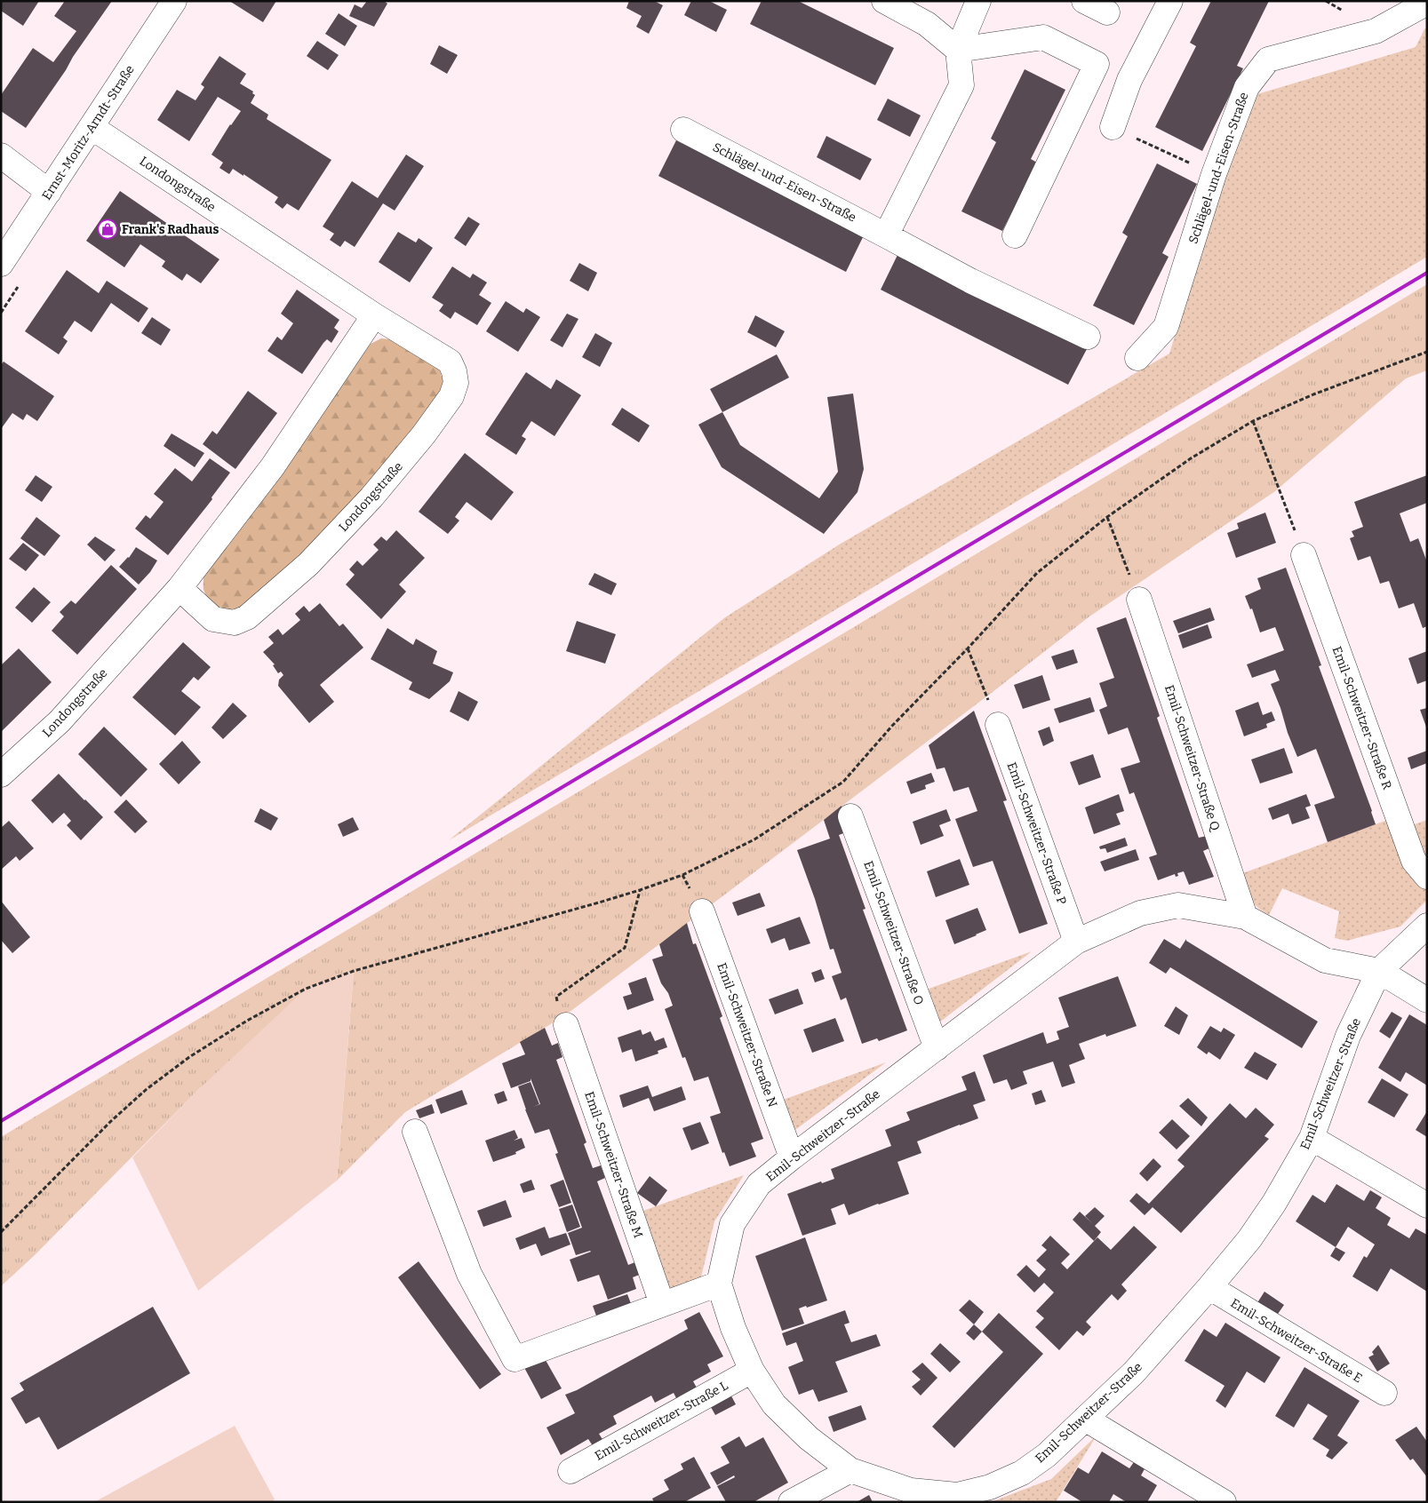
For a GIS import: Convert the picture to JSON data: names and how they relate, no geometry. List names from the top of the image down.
{
  "streets": {
    "street": [
      "Ernst-Moritz-Arndt-Straße",
      "Schlägel-und-Eisen-Straße",
      "Londongstraße",
      "Emil-Schweitzer-Straße R",
      "Emil-Schweitzer-Straße Q",
      "Emil-Schweitzer-Straße P",
      "Emil-Schweitzer-Straße O",
      "Emil-Schweitzer-Straße N",
      "Emil-Schweitzer-Straße",
      "Emil-Schweitzer-Straße M",
      "Emil-Schweitzer-Straße E",
      "Emil-Schweitzer-Straße L"
    ]
  },
  "crossings": [
    ["Ernst-Moritz-Arndt-Straße", "Londongstraße"],
    ["Emil-Schweitzer-Straße Q", "Emil-Schweitzer-Straße"],
    ["Emil-Schweitzer-Straße P", "Emil-Schweitzer-Straße"],
    ["Emil-Schweitzer-Straße O", "Emil-Schweitzer-Straße"],
    ["Emil-Schweitzer-Straße N", "Emil-Schweitzer-Straße"],
    ["Emil-Schweitzer-Straße", "Emil-Schweitzer-Straße E"],
    ["Emil-Schweitzer-Straße", "Emil-Schweitzer-Straße L"]
  ],
  "places": {
    "shop": ["Frank's Radhaus"]
  }
}
